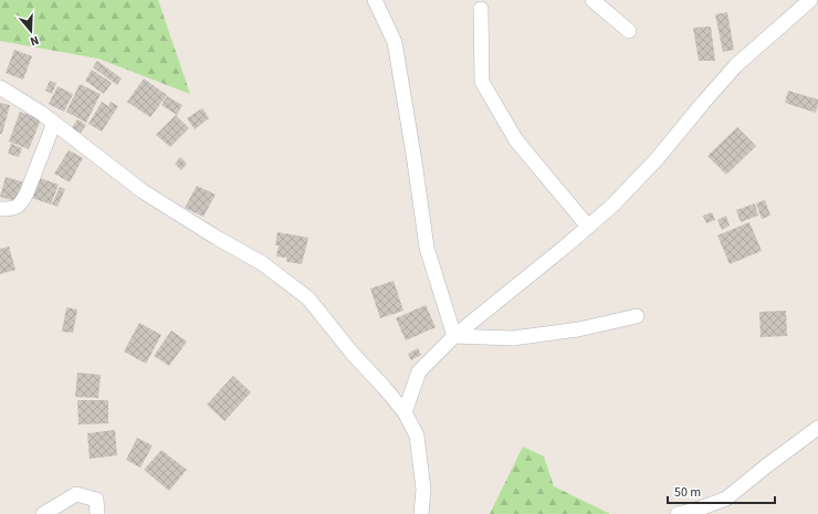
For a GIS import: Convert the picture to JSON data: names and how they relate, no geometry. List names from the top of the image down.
{
  "scale_bar": "50 m",
  "north": "bottom"
}
